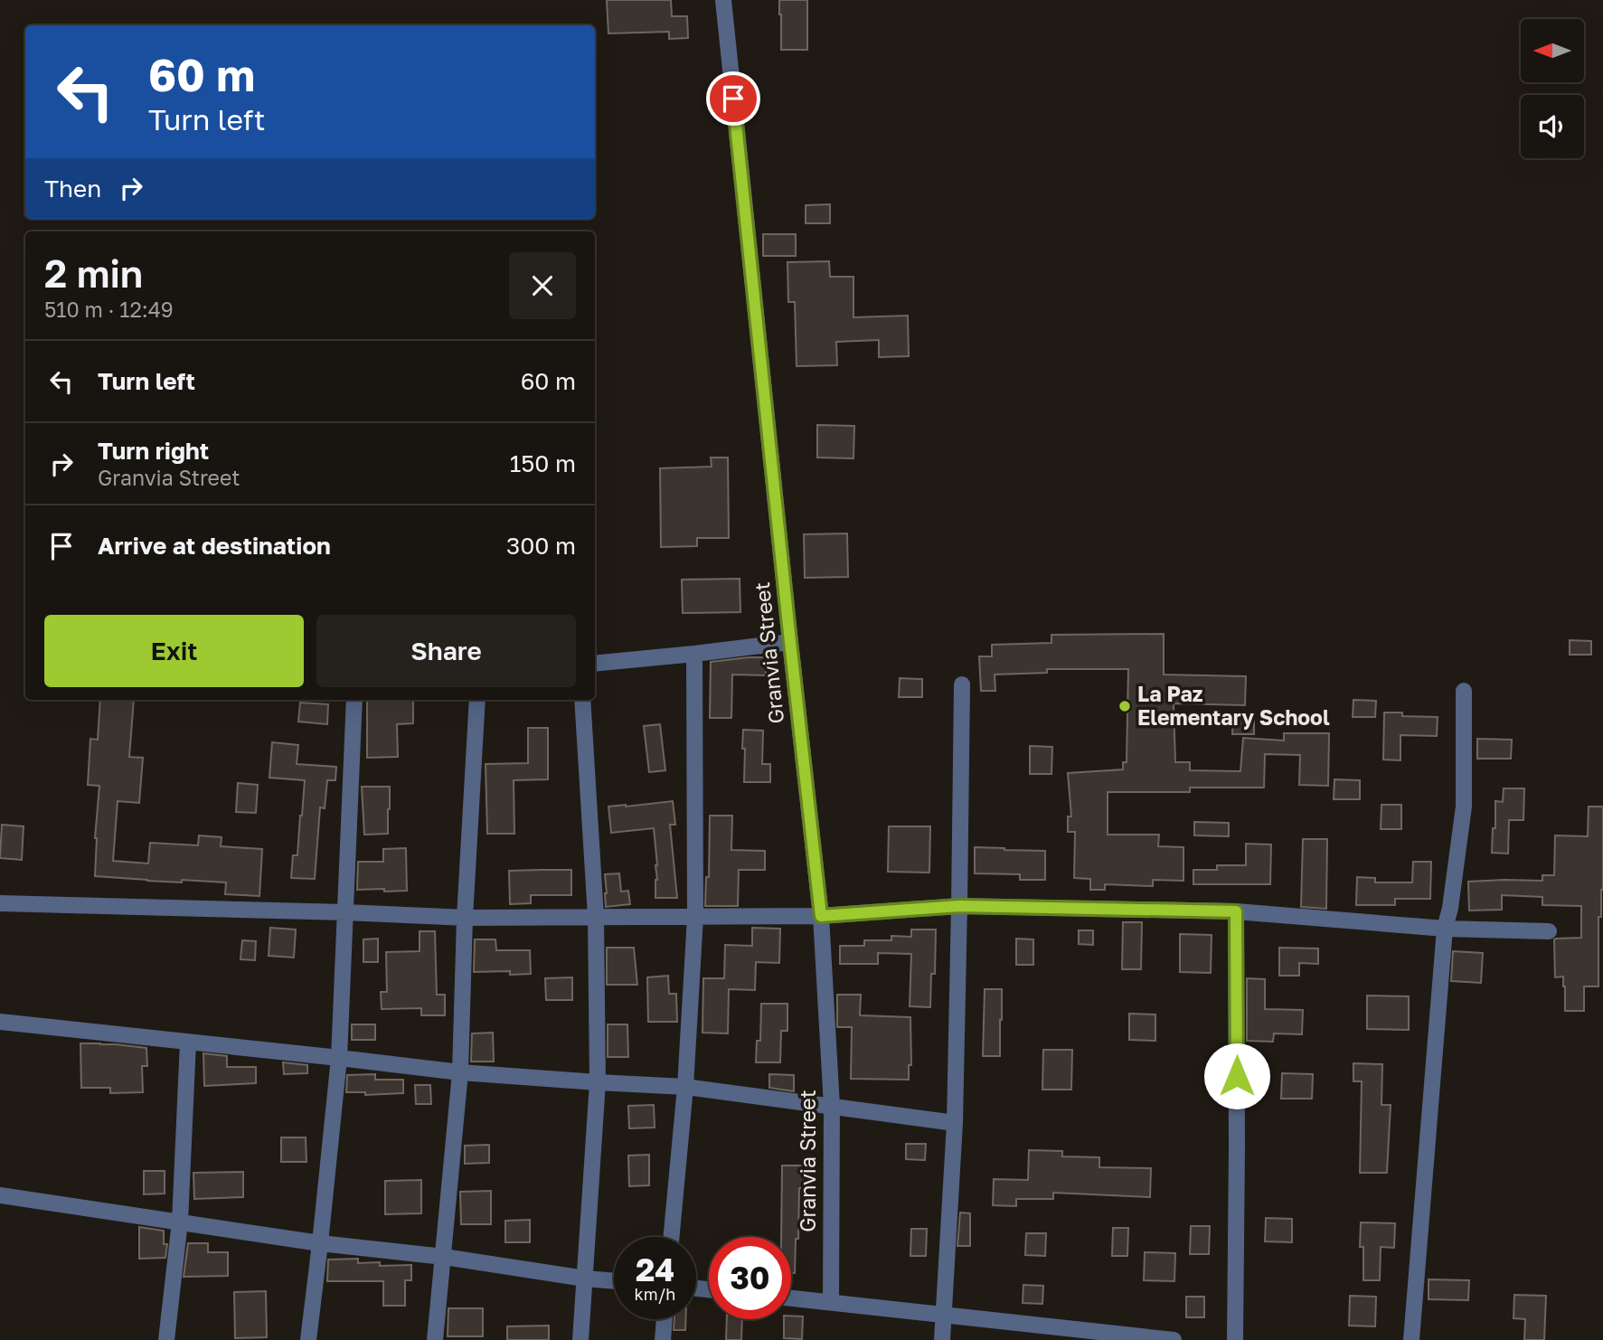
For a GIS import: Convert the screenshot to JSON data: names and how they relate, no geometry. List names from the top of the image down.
{
  "streets": {
    "street": ["Granvia Street"]
  },
  "places": ["La Paz Elementary School"],
  "north": "left",
  "page": {
    "turn": ["60 m", "Turn left"],
    "then": "Then",
    "heading": ["2 min", "510 m · 12:49"],
    "list": [
      {
        "name": "Turn left",
        "value": "60 m"
      },
      {
        "name": "Turn right",
        "note": "Granvia Street",
        "value": "150 m"
      },
      {
        "name": "Arrive at destination",
        "value": "300 m"
      }
    ],
    "buttons": ["Exit", "Share"],
    "speed": "24 km/h",
    "limit": "30"
  }
}
